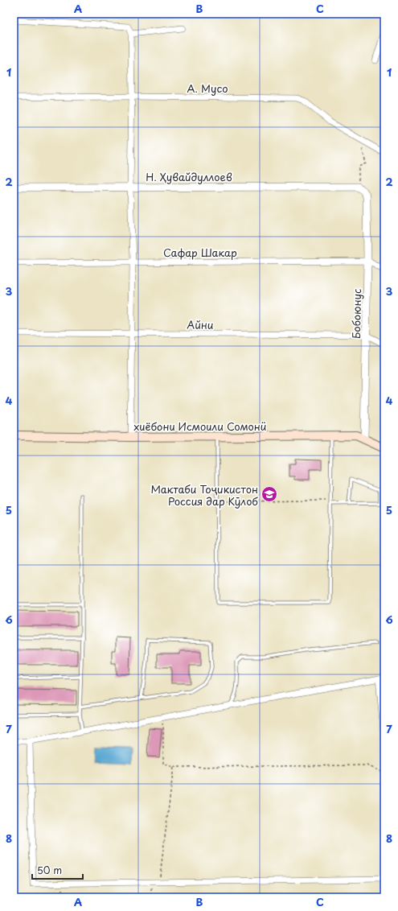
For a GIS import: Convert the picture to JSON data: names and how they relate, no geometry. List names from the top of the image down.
{
  "streets": {
    "main road": ["хиёбони Исмоили Сомонӣ"],
    "street": [
      "А. Мусо",
      "Н. Ҳувайдуллоев",
      "Сафар Шакар",
      "Бобоюнус",
      "Айни"
    ]
  },
  "crossings": [
    ["Н. Ҳувайдуллоев", "Бобоюнус"],
    ["Сафар Шакар", "Бобоюнус"],
    ["Бобоюнус", "Айни"],
    ["Бобоюнус", "хиёбони Исмоили Сомонӣ"]
  ],
  "places": {
    "school or university": ["Мактаби Тоҷикистон Россия дар Кӯлоб"]
  },
  "scale_bar": "50 m",
  "grid": {
    "columns": ["A", "B", "C"],
    "rows": [
      "1",
      "2",
      "3",
      "4",
      "5",
      "6",
      "7",
      "8"
    ]
  }
}
